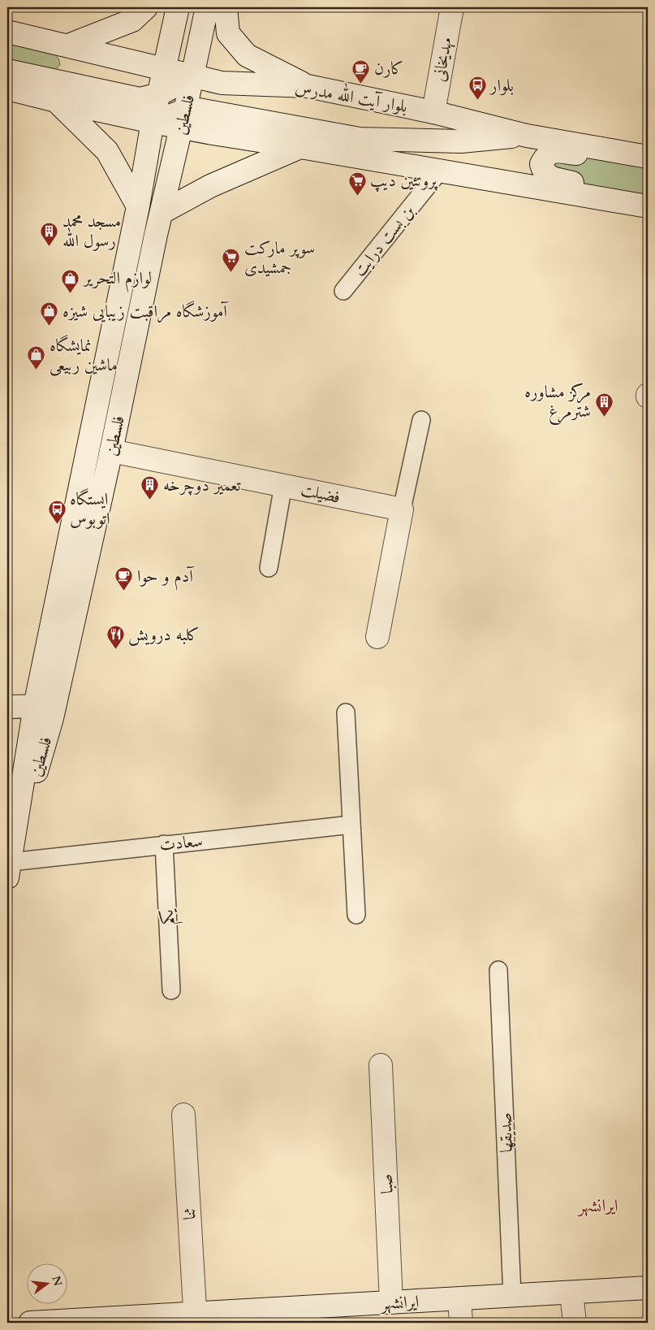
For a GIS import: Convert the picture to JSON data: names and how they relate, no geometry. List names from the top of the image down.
{
  "streets": {
    "main road": [
      "مهدیخانی",
      "بلوار آیت الله مدرس",
      "فلسطین",
      "فضیلت",
      "صبا",
      "ثنا",
      "ایرانشهر"
    ],
    "lane": [
      "بن بست درایت",
      "سعادت",
      "یکم",
      "صدیقها"
    ]
  },
  "crossings": [
    ["مهدیخانی", "بلوار آیت الله مدرس"],
    ["بلوار آیت الله مدرس", "فلسطین"],
    ["فلسطین", "فضیلت"],
    ["فلسطین", "سعادت"],
    ["سعادت", "یکم"],
    ["صدیقها", "ایرانشهر"],
    ["صبا", "ایرانشهر"],
    ["ثنا", "ایرانشهر"]
  ],
  "districts": ["ایرانشهر"],
  "places": {
    "cafe": ["کارن", "آدم و حوا"],
    "bus stop": ["بلوار", "ایستگاه اتوبوس"],
    "supermarket": ["پروتئین دیپ", "سوپر مارکت جمشیدی"],
    "building": ["مسجد محمد رسول الله", "مرکز مشاوره شترمرغ", "تعمیر دوچرخه"],
    "shop": ["لوازم التحریر", "آموزشگاه مراقبت زیبایی شیزه", "نمایشگاه ماشین ربیعی"],
    "restaurant": ["کلبه درویش"]
  },
  "north": "right"
}
